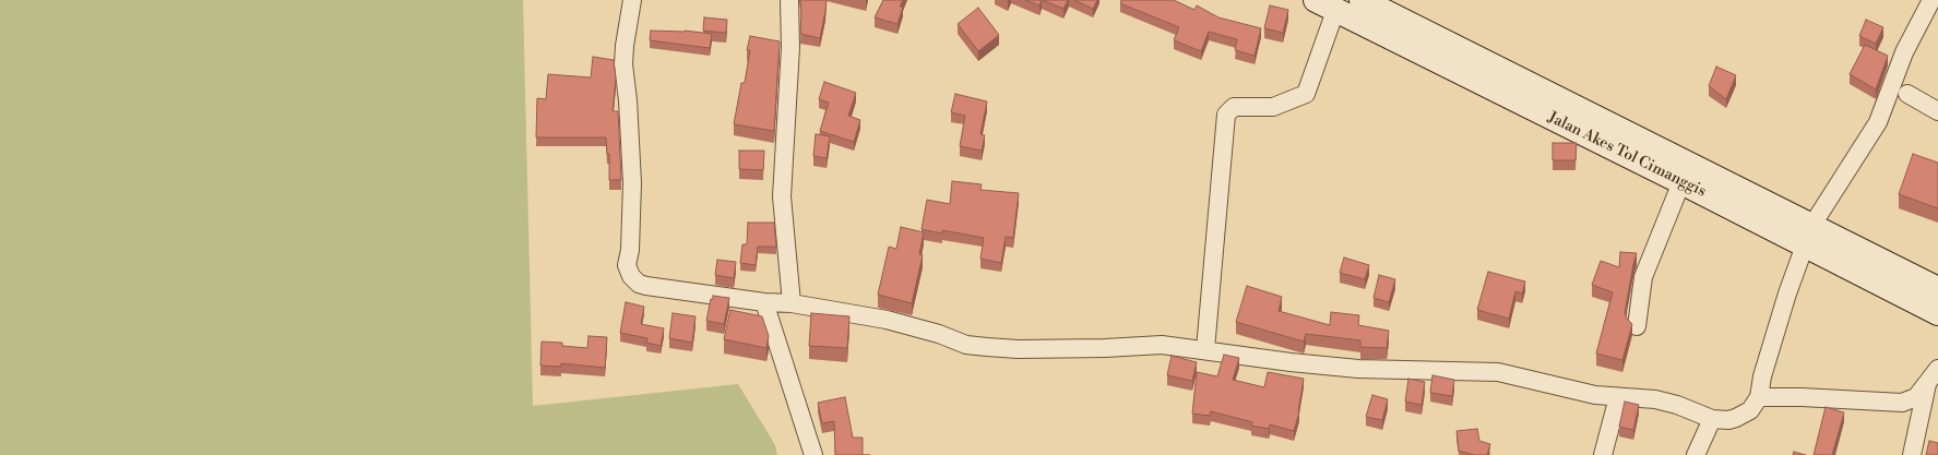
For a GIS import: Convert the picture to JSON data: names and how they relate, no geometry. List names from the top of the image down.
{
  "streets": {
    "main road": ["Jalan Akes Tol Cimanggis"]
  }
}
